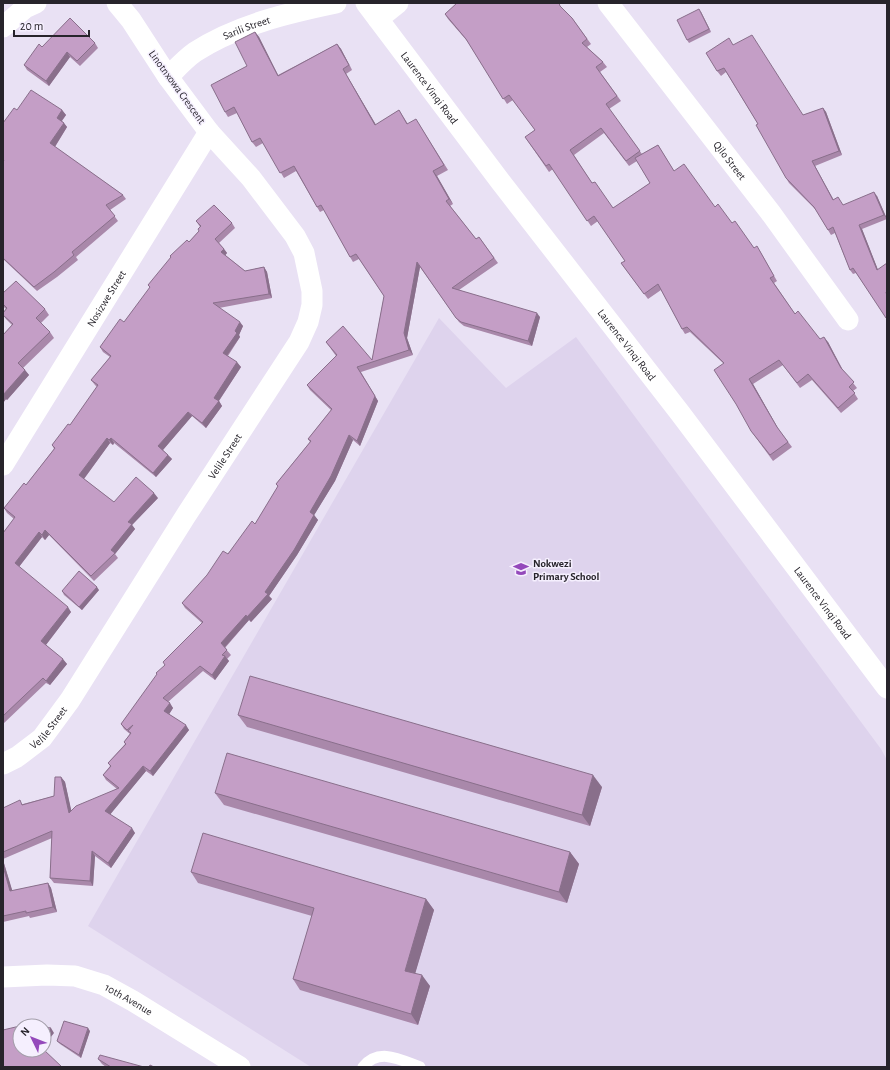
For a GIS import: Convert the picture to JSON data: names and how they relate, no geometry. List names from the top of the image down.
{
  "streets": {
    "street": [
      "Sarili Street",
      "Linotnxowa Crescent",
      "Laurence Vinqi Road",
      "Qilo Street",
      "Nosizwe Street",
      "Velile Street",
      "10th Avenue"
    ]
  },
  "crossings": [
    ["Sarili Street", "Linotnxowa Crescent"],
    ["Linotnxowa Crescent", "Nosizwe Street"],
    ["Linotnxowa Crescent", "Velile Street"],
    ["Nosizwe Street", "Velile Street"]
  ],
  "places": {
    "school or university": ["Nokwezi Primary School"]
  },
  "scale_bar": "20 m",
  "north": "top left"
}
